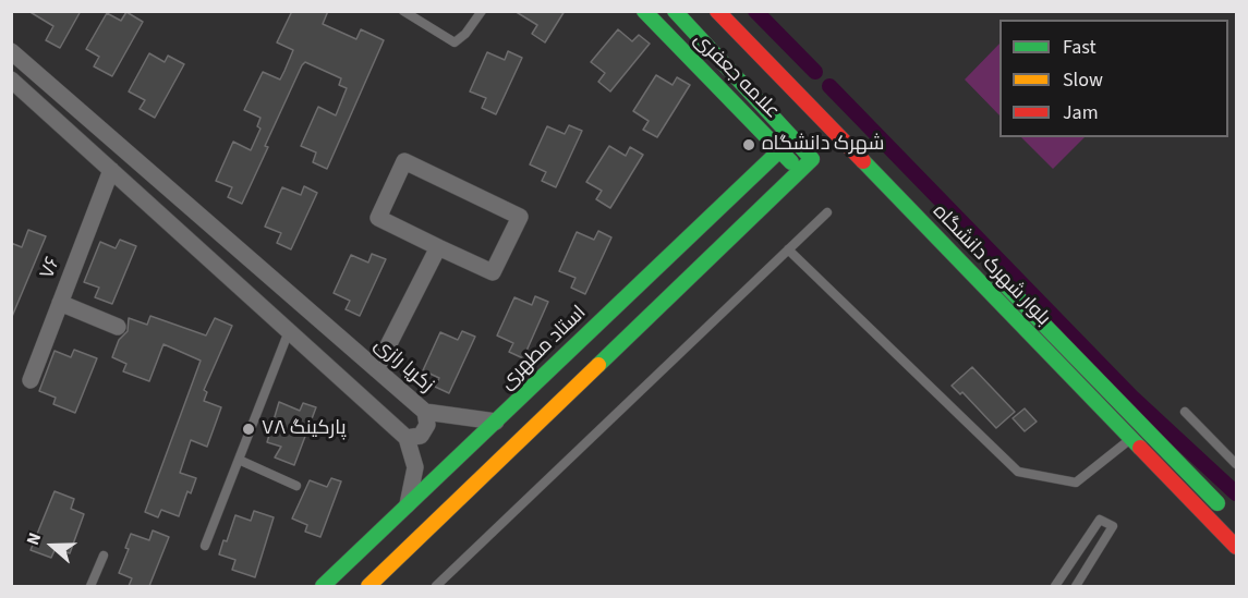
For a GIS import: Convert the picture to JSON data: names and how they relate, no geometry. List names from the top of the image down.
{
  "streets": {
    "street": [
      "علامه جعفری",
      "بلوار شهرک دانشگاه",
      "۷۶",
      "استاد مطهری",
      "زکریا رازی"
    ]
  },
  "crossings": [
    ["علامه جعفری", "استاد مطهری"]
  ],
  "places": ["شهرک دانشگاه", "پارکینگ ۷۸"],
  "legend": ["Fast", "Slow", "Jam"],
  "north": "left"
}
